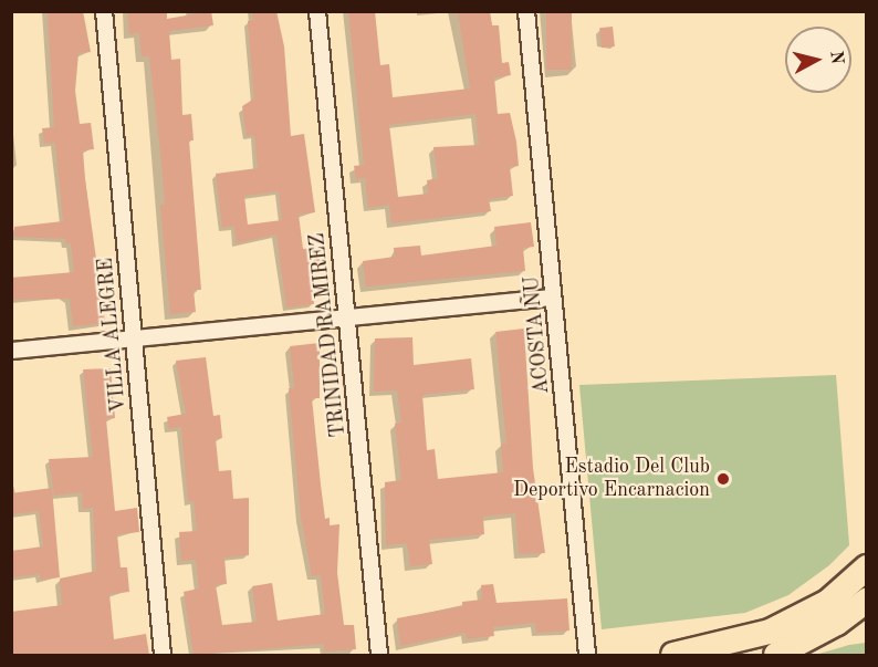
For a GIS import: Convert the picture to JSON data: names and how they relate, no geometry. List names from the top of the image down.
{
  "streets": {
    "street": ["VILLA ALEGRE", "TRINIDAD RAMIREZ", "ACOSTA ÑU"]
  },
  "places": ["Estadio Del Club Deportivo Encarnacion"],
  "north": "right"
}
